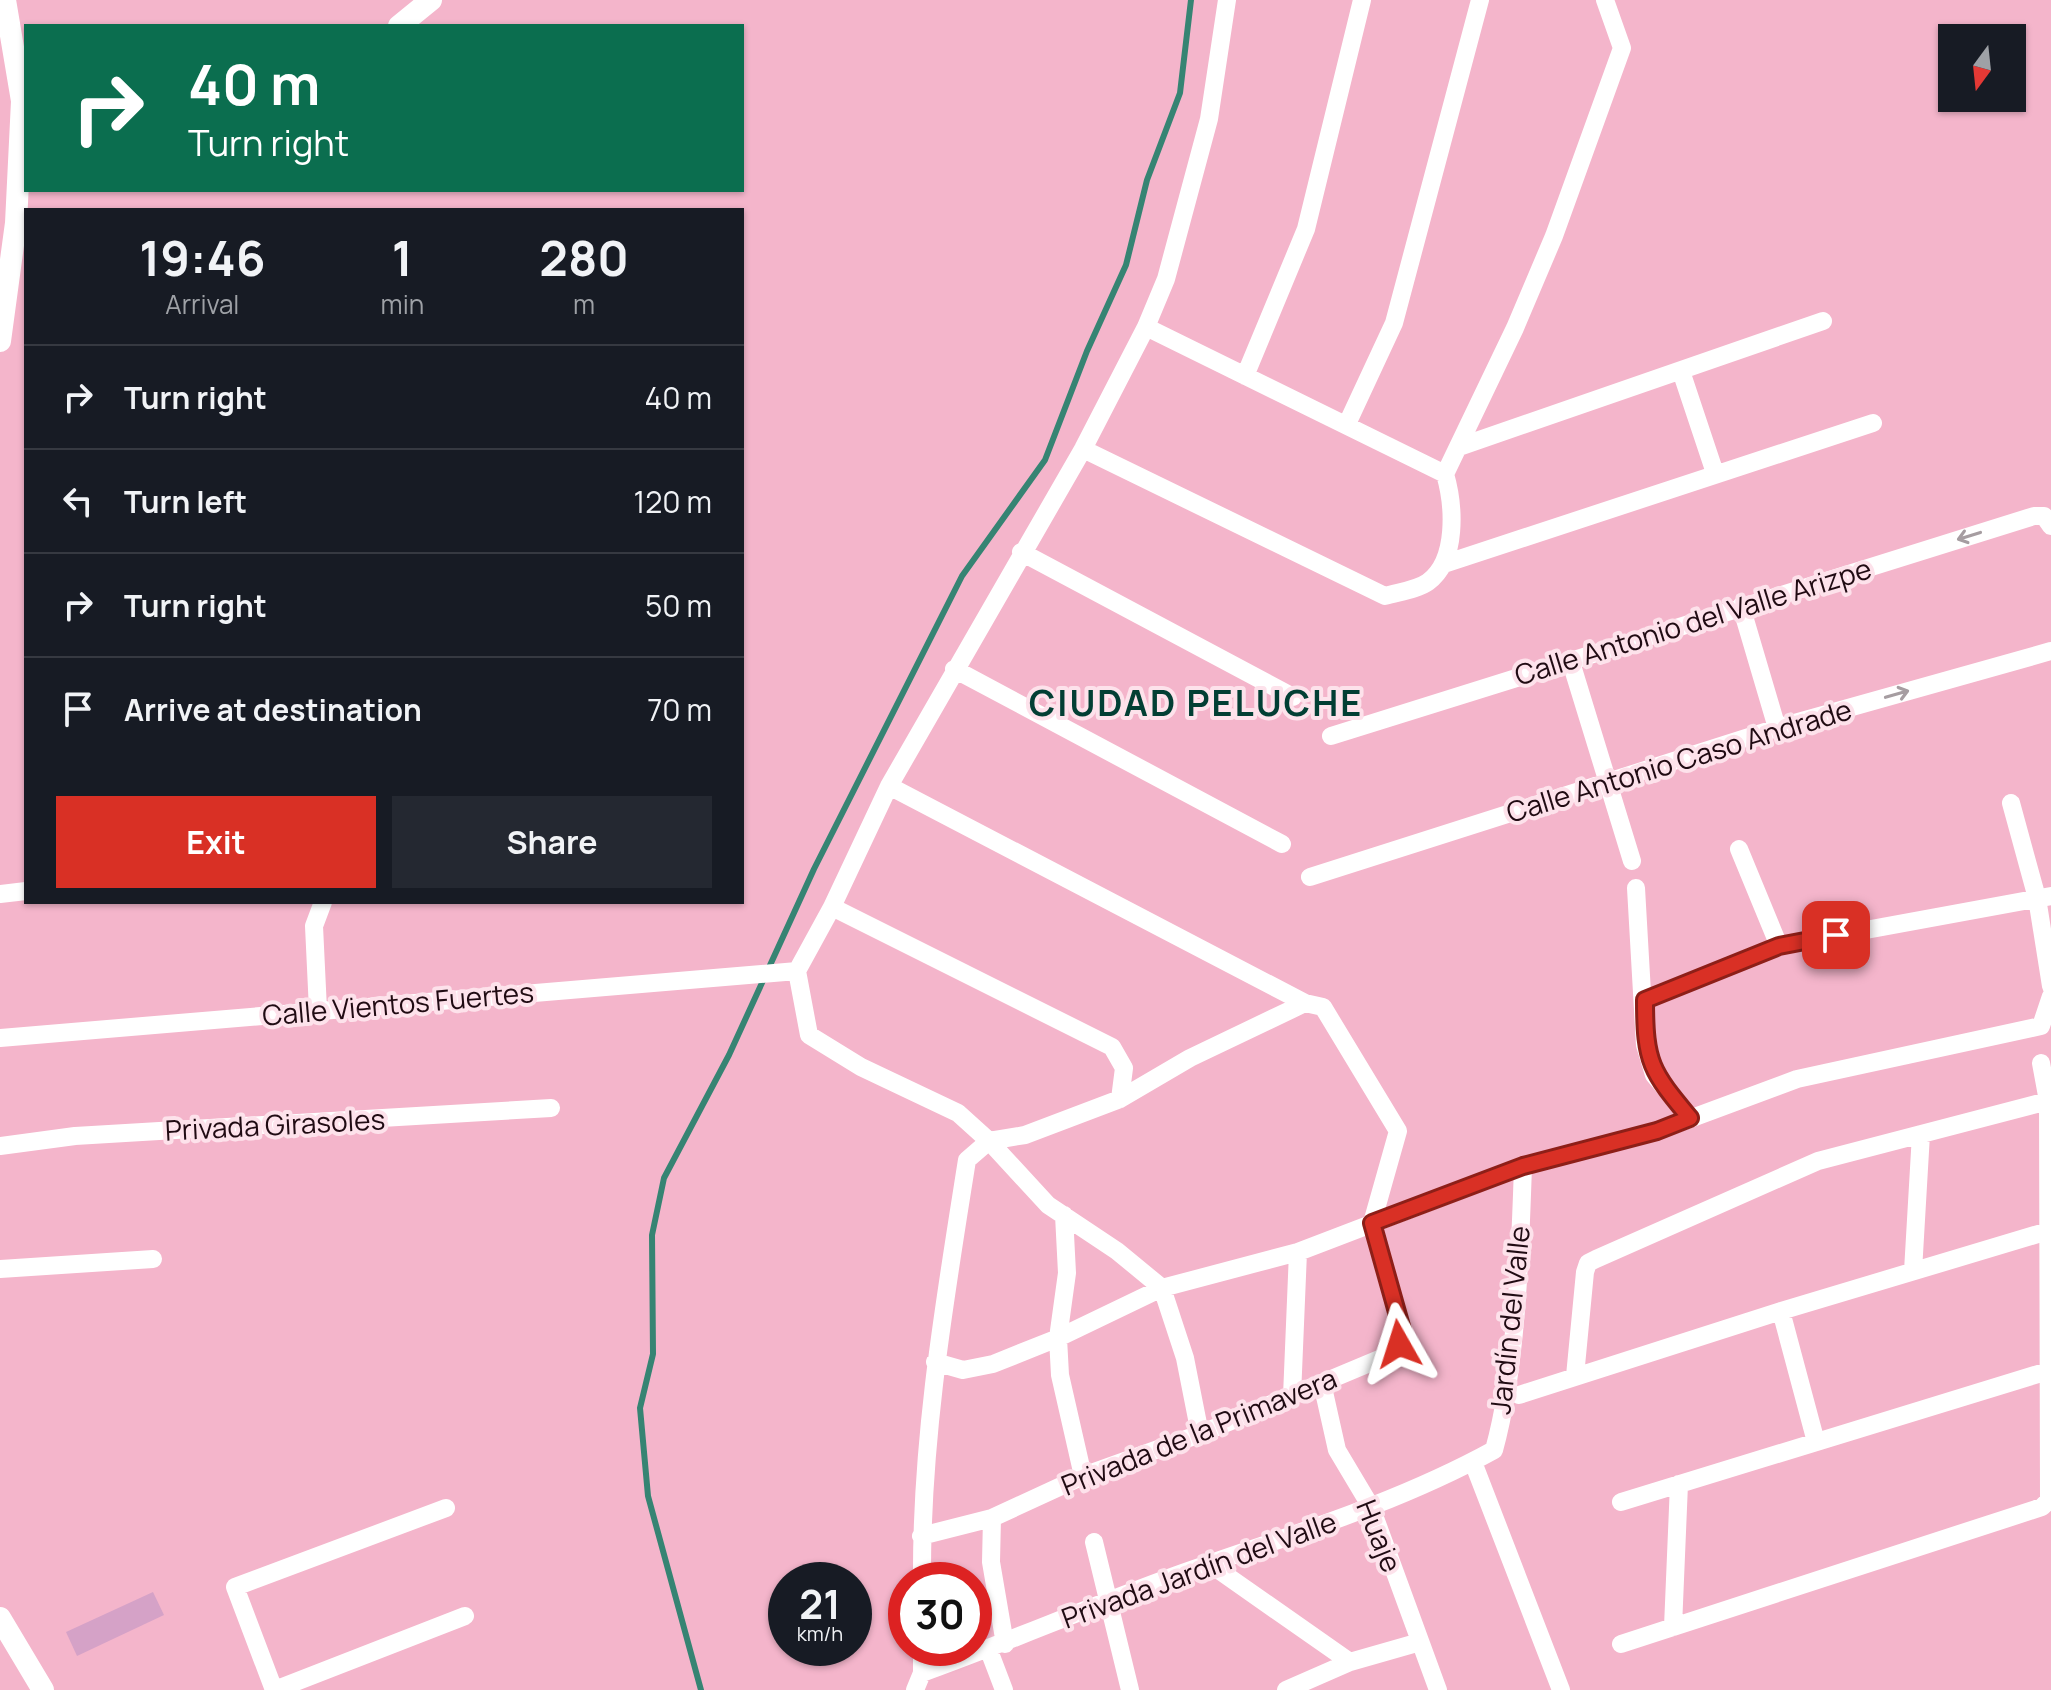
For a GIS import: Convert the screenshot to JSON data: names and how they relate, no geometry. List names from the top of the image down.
{
  "streets": {
    "street": [
      "Calle Antonio del Valle Arizpe",
      "Calle Antonio Caso Andrade",
      "Calle Vientos Fuertes",
      "Privada Girasoles",
      "Jardín del Valle",
      "Privada de la Primavera",
      "Huaje",
      "Privada Jardín del Valle"
    ]
  },
  "crossings": [
    ["Jardín del Valle", "Privada Jardín del Valle"],
    ["Privada de la Primavera", "Huaje"],
    ["Huaje", "Privada Jardín del Valle"]
  ],
  "one_way": ["Calle Antonio Caso Andrade"],
  "districts": ["CIUDAD PELUCHE"],
  "north": "bottom",
  "page": {
    "turn": ["40 m", "Turn right"],
    "eta": [
      "19:46",
      "Arrival",
      "1",
      "min",
      "280",
      "m"
    ],
    "list": [
      {
        "name": "Turn right",
        "value": "40 m"
      },
      {
        "name": "Turn left",
        "value": "120 m"
      },
      {
        "name": "Turn right",
        "value": "50 m"
      },
      {
        "name": "Arrive at destination",
        "value": "70 m"
      }
    ],
    "buttons": ["Exit", "Share"],
    "speed": "21 km/h",
    "limit": "30"
  }
}
